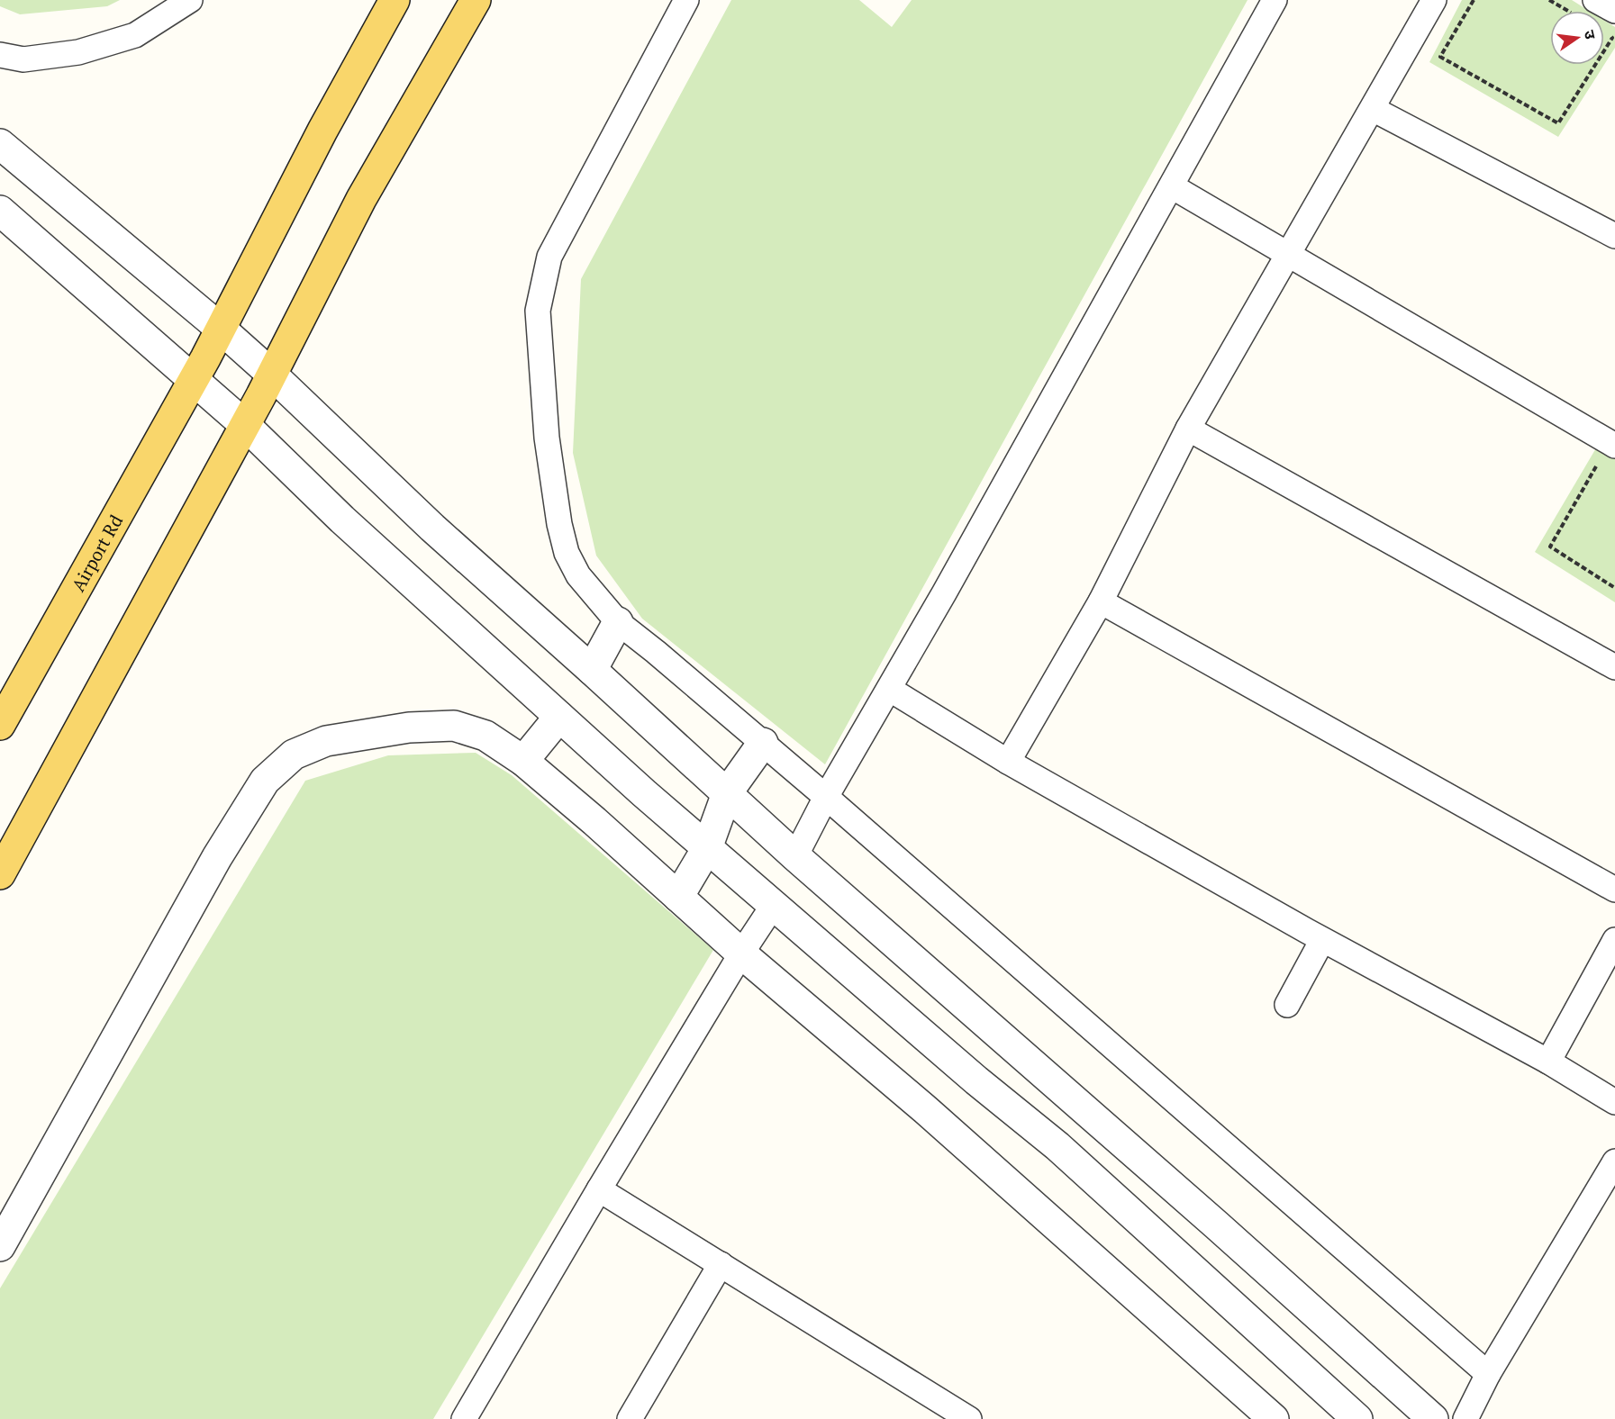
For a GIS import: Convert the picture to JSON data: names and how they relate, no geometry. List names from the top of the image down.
{
  "streets": {
    "main road": ["Airport Rd"]
  },
  "north": "right"
}
